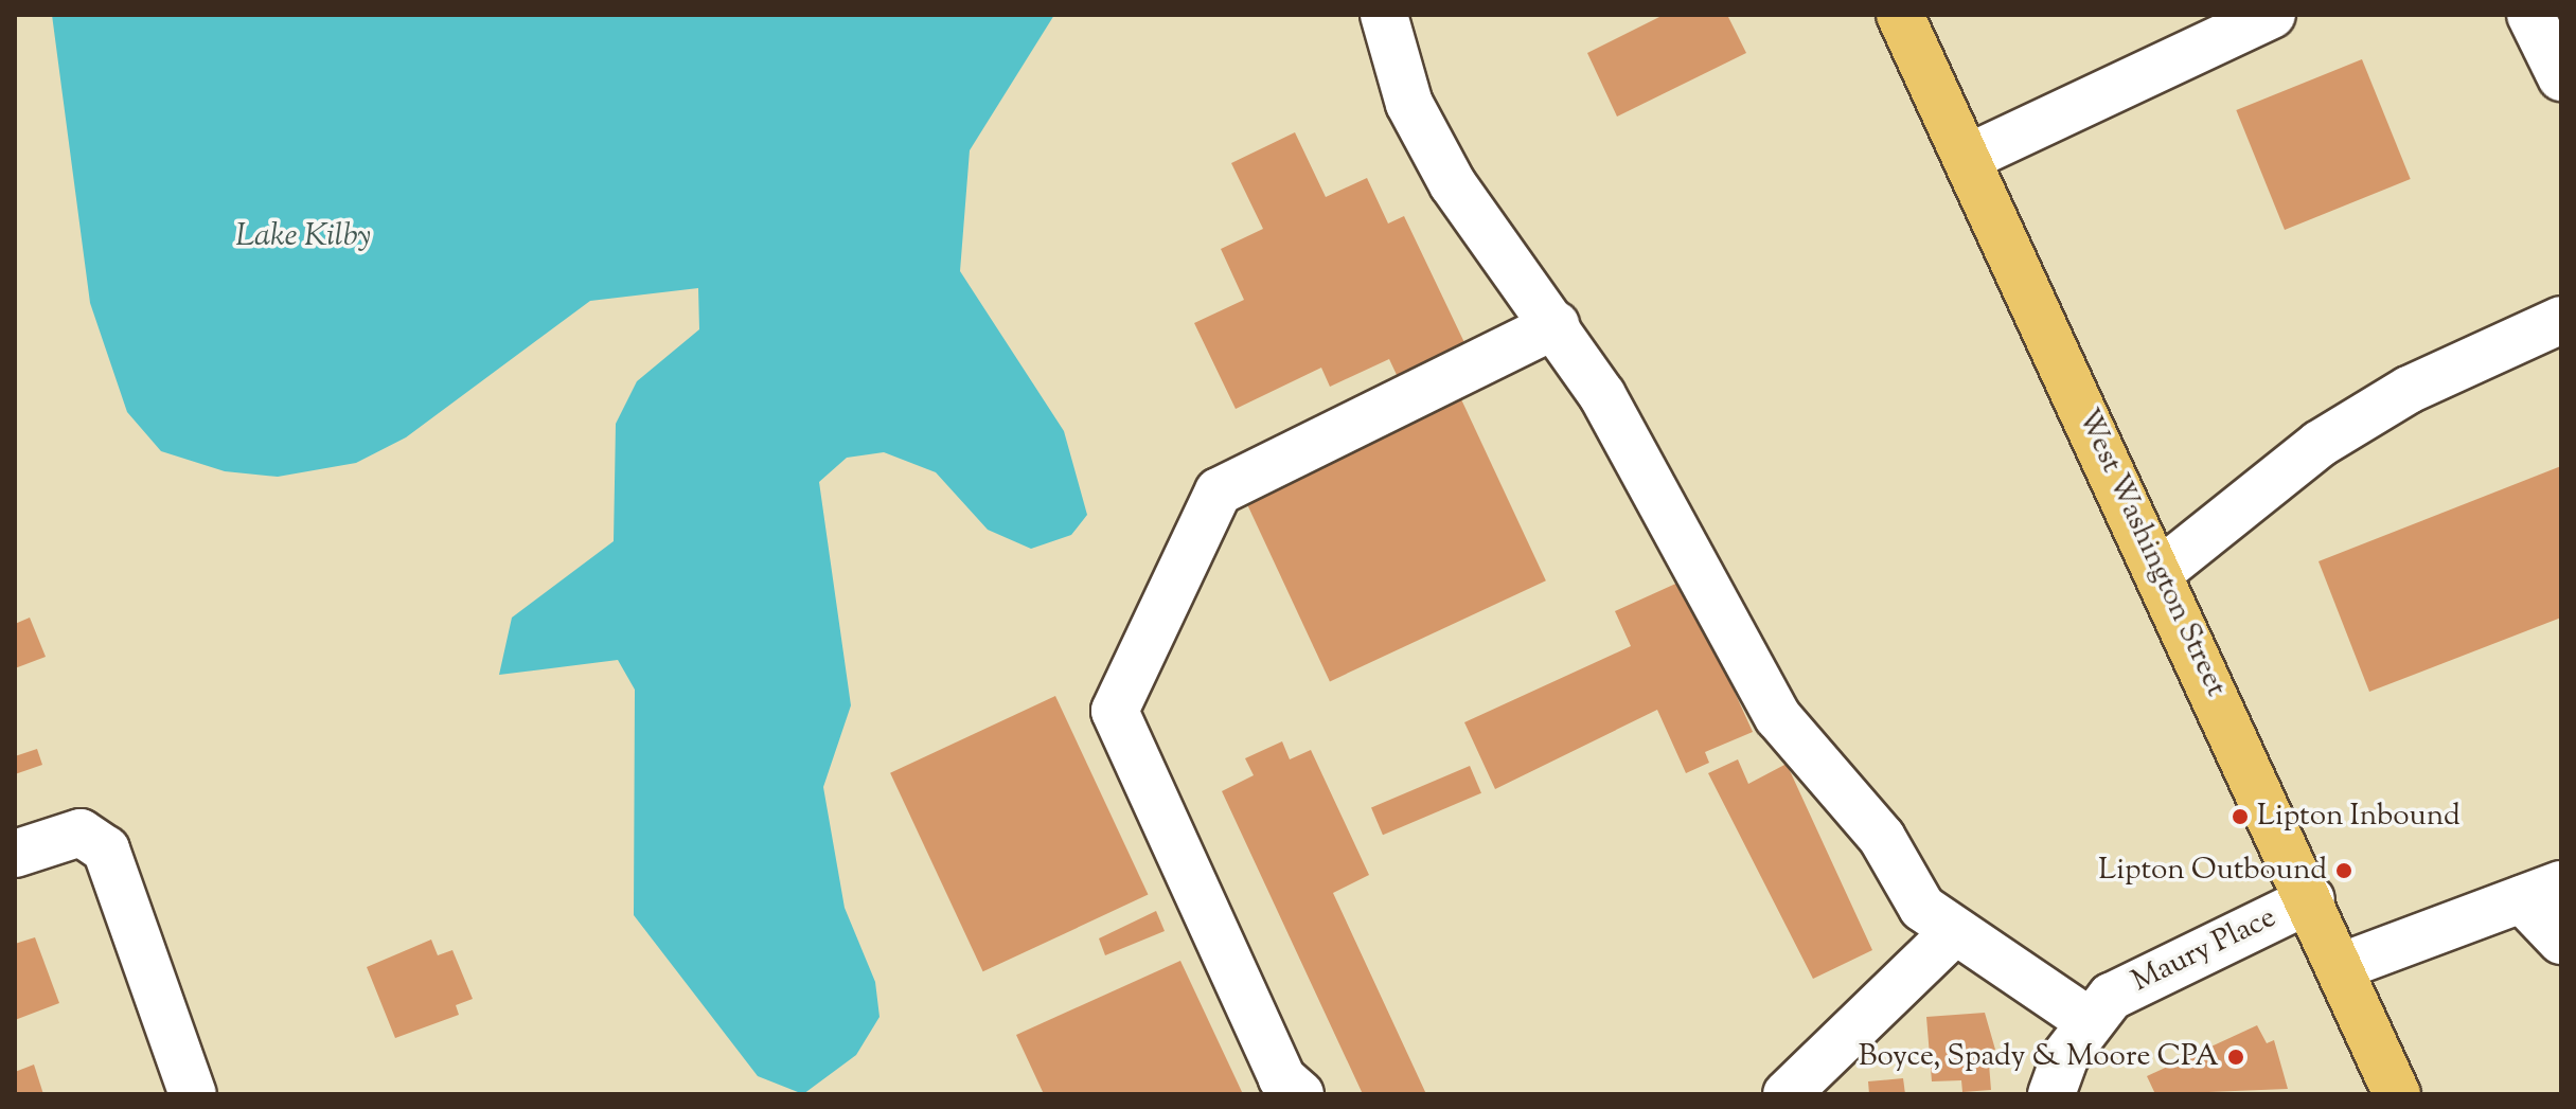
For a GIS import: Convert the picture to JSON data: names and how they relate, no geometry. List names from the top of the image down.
{
  "streets": {
    "main road": ["West Washington Street"],
    "street": ["Maury Place"]
  },
  "crossings": [
    ["West Washington Street", "Maury Place"]
  ],
  "water": ["Lake Kilby"],
  "places": ["Lipton Inbound", "Lipton Outbound", "Boyce, Spady & Moore CPA"]
}
